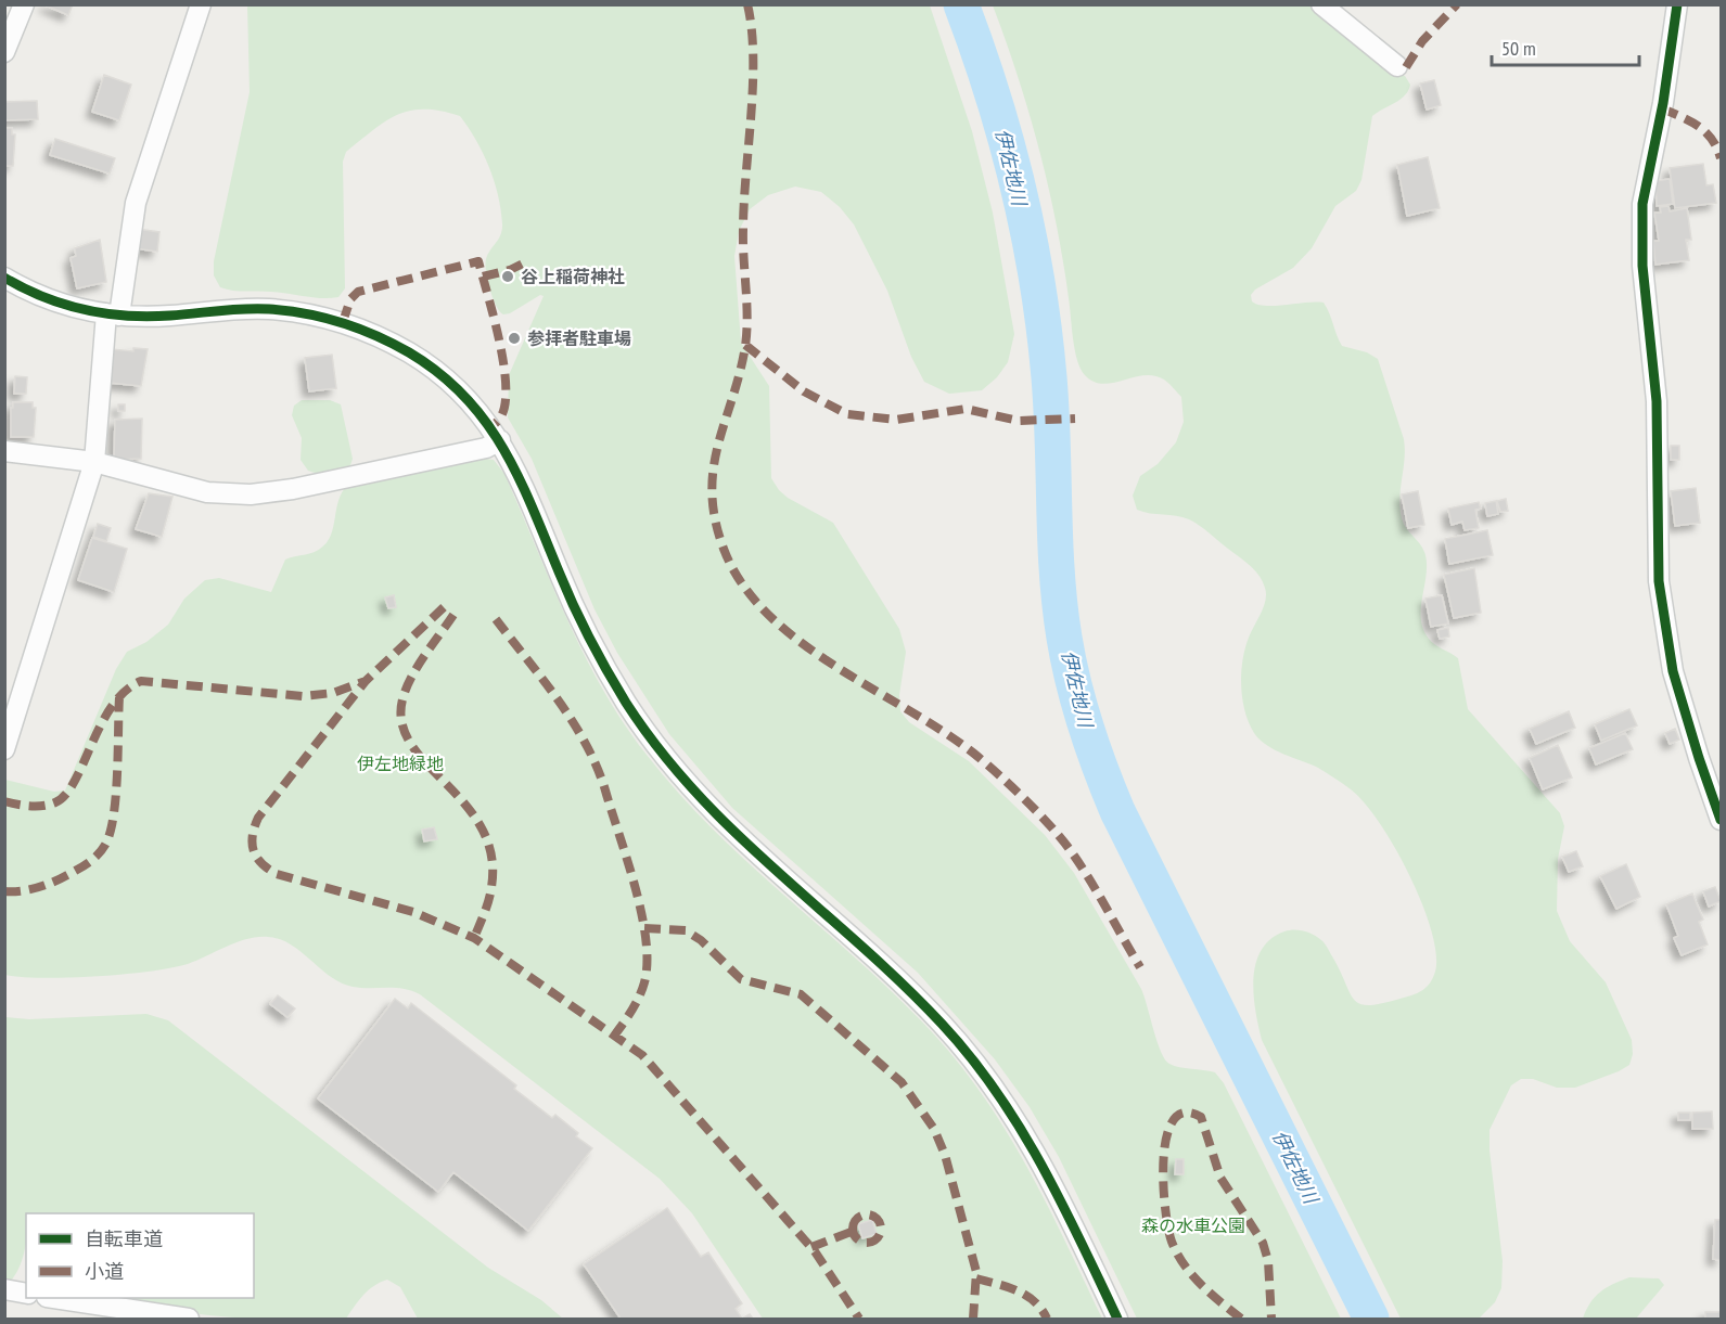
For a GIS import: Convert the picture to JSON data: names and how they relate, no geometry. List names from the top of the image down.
{
  "water": ["伊佐地川"],
  "parks": ["伊左地緑地", "森の水車公園"],
  "places": ["谷上稲荷神社", "参拝者駐車場"],
  "legend": ["自転車道", "小道"],
  "scale_bar": "50 m"
}
